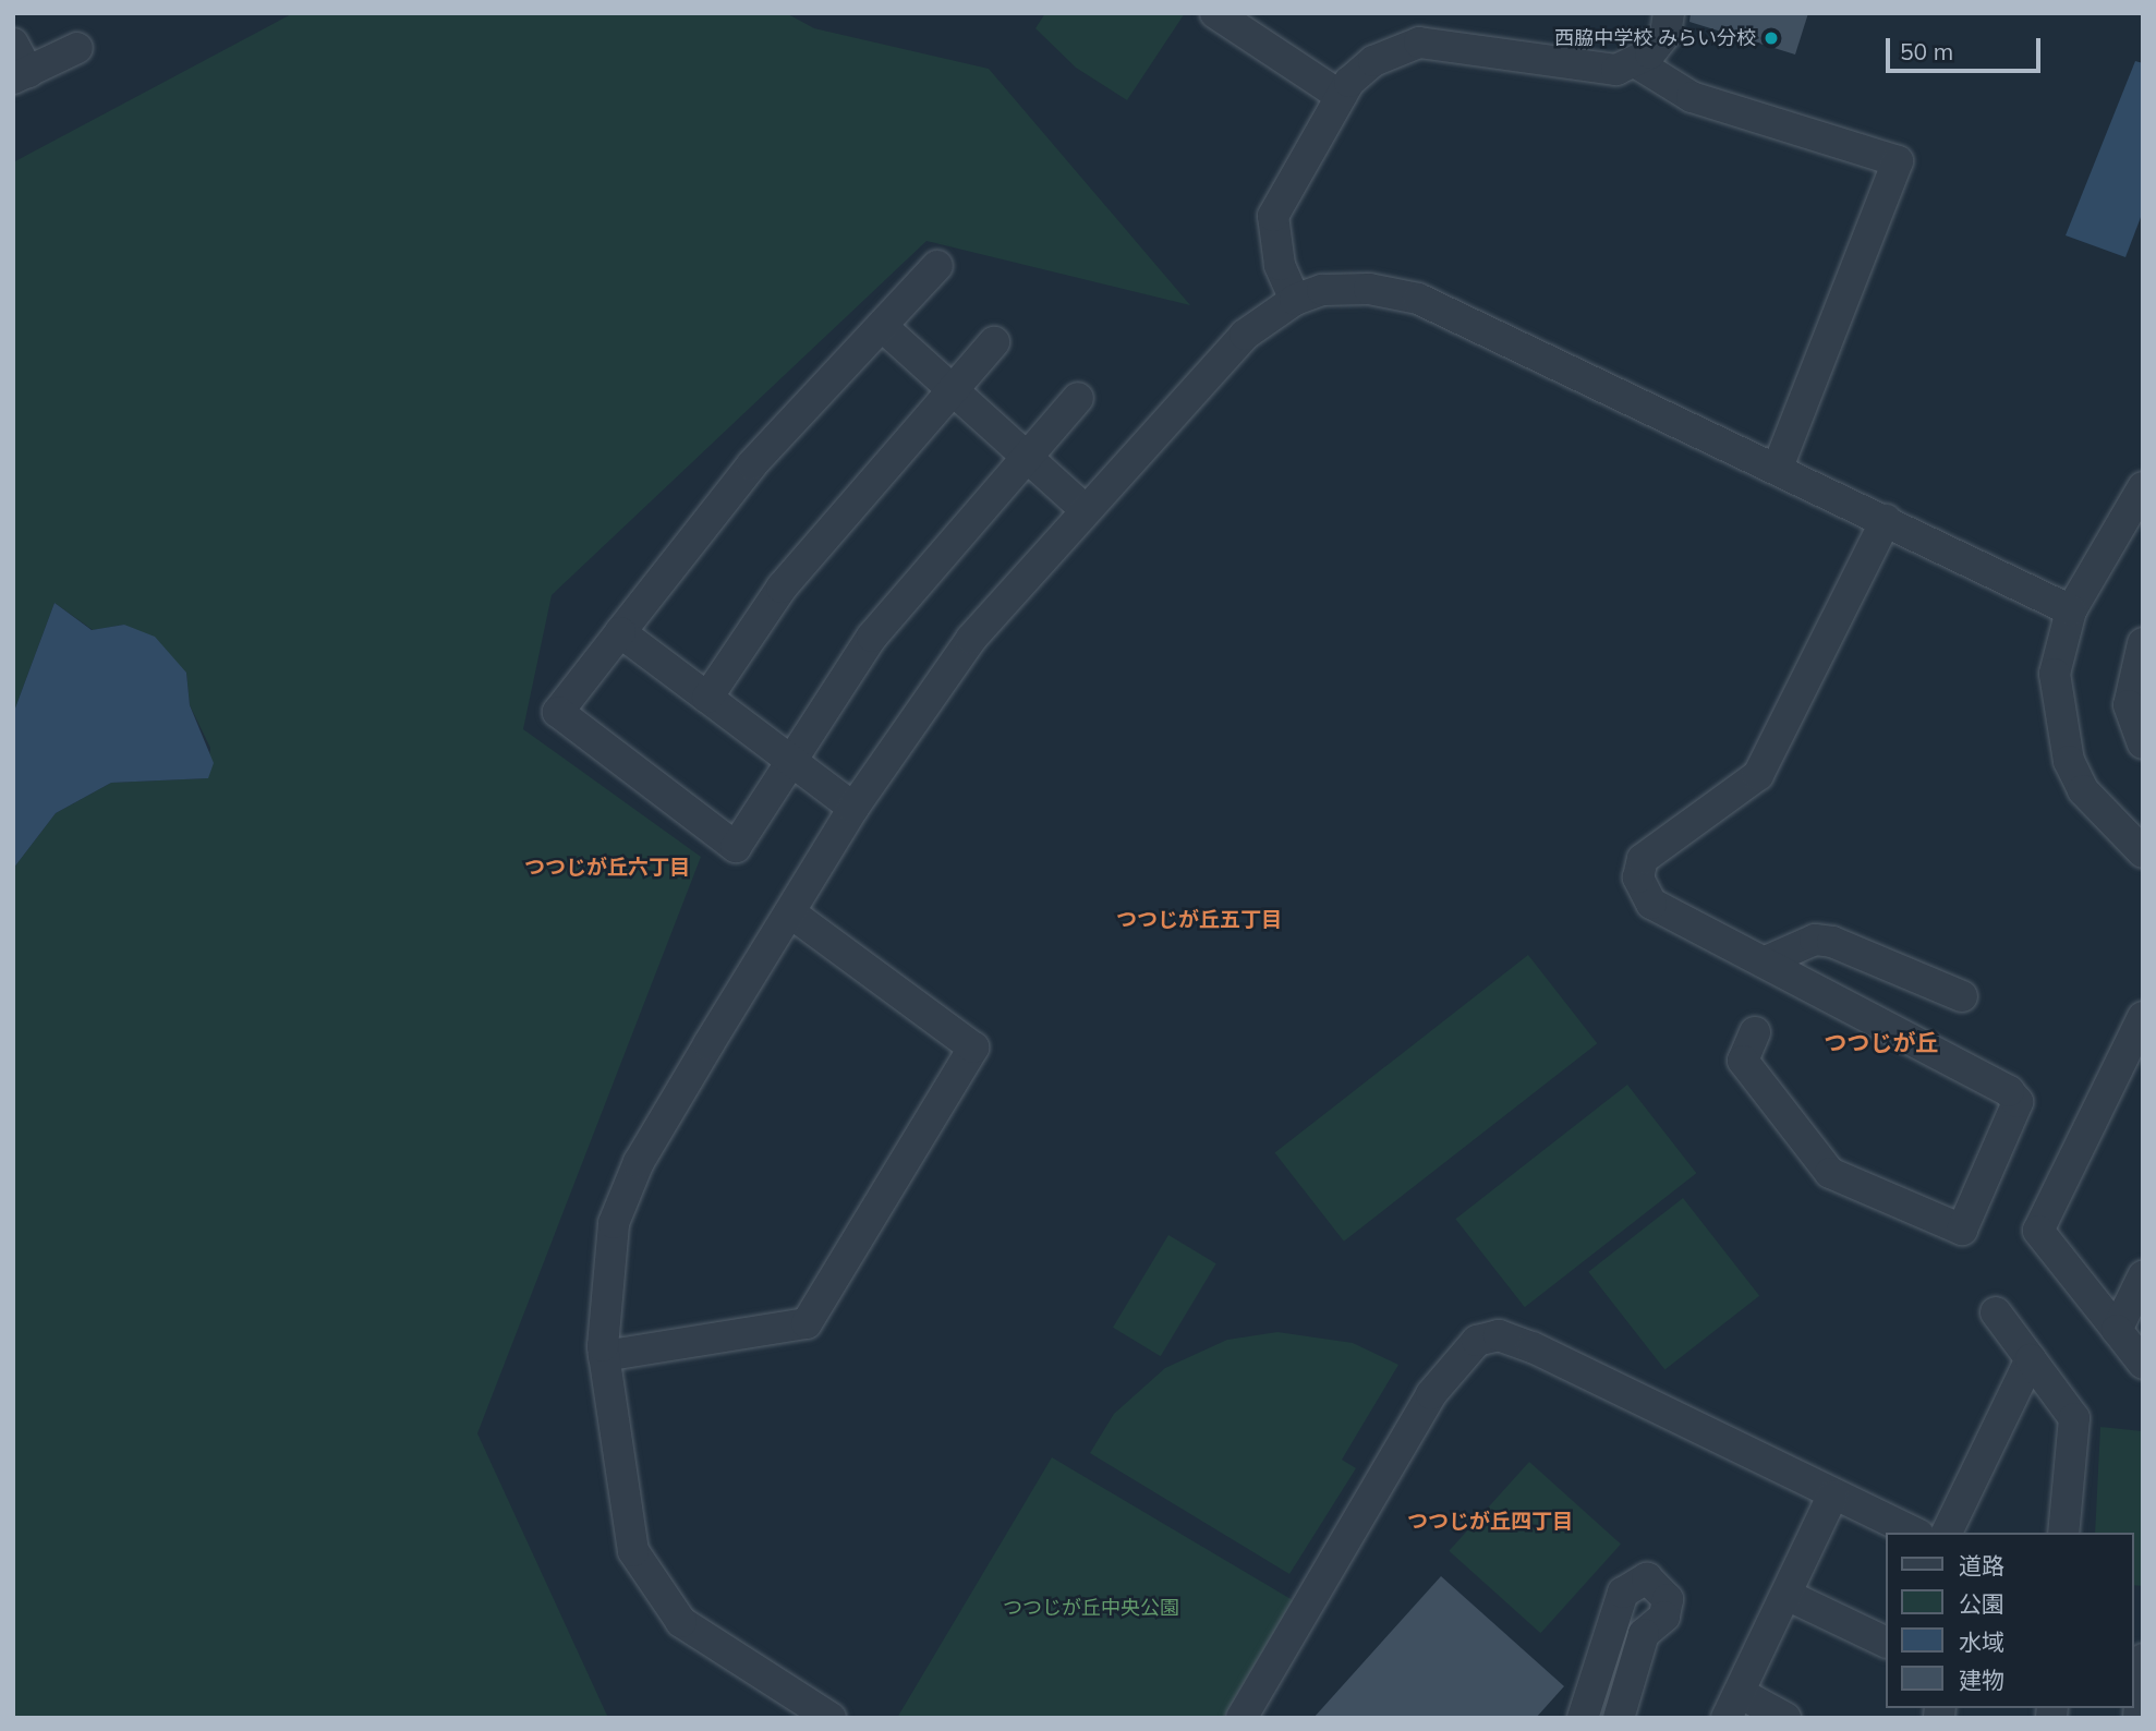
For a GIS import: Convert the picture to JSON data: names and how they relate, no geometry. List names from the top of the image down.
{
  "districts": [
    "つつじが丘六丁目",
    "つつじが丘五丁目",
    "つつじが丘",
    "つつじが丘四丁目"
  ],
  "parks": ["つつじが丘中央公園"],
  "places": ["西脇中学校 みらい分校"],
  "legend": [
    "道路",
    "公園",
    "水域",
    "建物"
  ],
  "scale_bar": "50 m"
}
